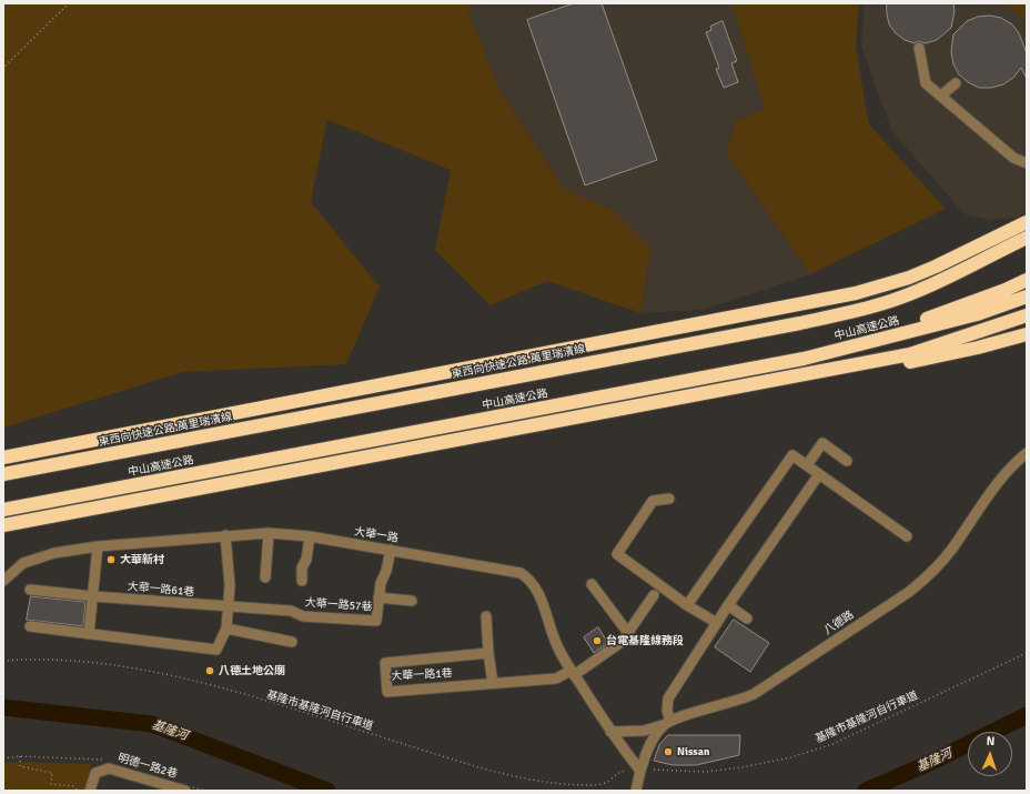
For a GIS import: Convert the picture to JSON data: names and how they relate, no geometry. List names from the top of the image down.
{
  "streets": {
    "highway": ["中山高速公路", "東西向快速公路 萬里瑞濱線"],
    "street": [
      "大華一路",
      "大華一路61巷",
      "大華一路57巷",
      "八德路",
      "大華一路1巷",
      "明德一路2巷"
    ],
    "path": ["基隆市基隆河自行車道"]
  },
  "crossings": [
    ["大華一路", "大華一路57巷"],
    ["大華一路", "八德路"],
    ["大華一路", "大華一路1巷"],
    ["大華一路61巷", "大華一路57巷"]
  ],
  "water": ["基隆河"],
  "places": [
    "大華新村",
    "台電基隆線務段",
    "八德土地公廟",
    "Nissan"
  ],
  "north": "top"
}
